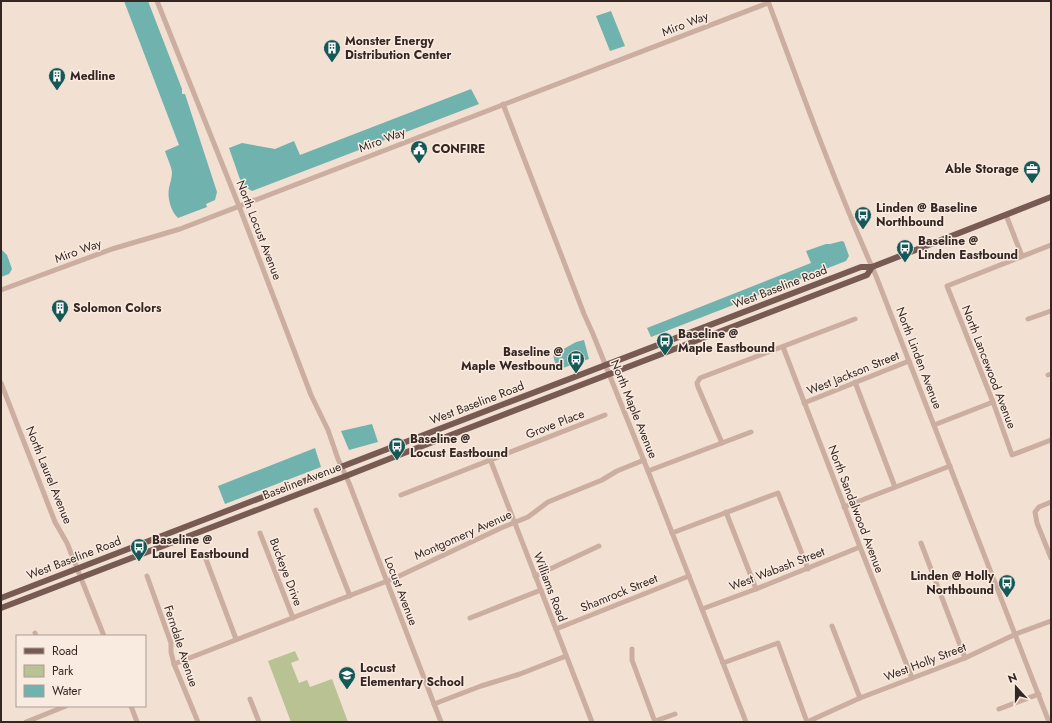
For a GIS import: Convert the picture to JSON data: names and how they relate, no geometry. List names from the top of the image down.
{
  "streets": {
    "main road": ["West Baseline Road", "Baseline Avenue"],
    "street": [
      "Miro Way",
      "North Locust Avenue",
      "North Linden Avenue",
      "North Lancewood Avenue",
      "West Jackson Street",
      "North Maple Avenue",
      "Grove Place",
      "North Laurel Avenue",
      "North Sandalwood Avenue",
      "Montgomery Avenue",
      "West Wabash Street",
      "Buckeye Drive",
      "Williams Road",
      "Locust Avenue",
      "Shamrock Street",
      "Ferndale Avenue",
      "West Holly Street"
    ]
  },
  "crossings": [
    ["Miro Way", "North Locust Avenue"],
    ["Miro Way", "North Linden Avenue"],
    ["Miro Way", "North Maple Avenue"],
    ["North Locust Avenue", "West Baseline Road"],
    ["North Locust Avenue", "Locust Avenue"],
    ["West Baseline Road", "North Linden Avenue"],
    ["West Baseline Road", "North Maple Avenue"],
    ["West Baseline Road", "North Laurel Avenue"],
    ["West Baseline Road", "Baseline Avenue"],
    ["West Baseline Road", "Locust Avenue"],
    ["North Linden Avenue", "West Jackson Street"],
    ["North Linden Avenue", "West Holly Street"],
    ["West Jackson Street", "North Sandalwood Avenue"],
    ["North Maple Avenue", "Baseline Avenue"],
    ["North Maple Avenue", "Montgomery Avenue"],
    ["North Maple Avenue", "West Wabash Street"],
    ["North Maple Avenue", "Shamrock Street"],
    ["Grove Place", "Williams Road"],
    ["North Laurel Avenue", "Baseline Avenue"],
    ["Baseline Avenue", "Locust Avenue"],
    ["North Sandalwood Avenue", "West Wabash Street"],
    ["North Sandalwood Avenue", "West Holly Street"],
    ["Montgomery Avenue", "Buckeye Drive"],
    ["Montgomery Avenue", "Williams Road"],
    ["Montgomery Avenue", "Locust Avenue"],
    ["Montgomery Avenue", "Ferndale Avenue"],
    ["Williams Road", "Shamrock Street"]
  ],
  "places": {
    "building": ["Monster Energy Distribution Center", "Medline", "Solomon Colors"],
    "public building": ["CONFIRE"],
    "office": ["Able Storage"],
    "bus stop": [
      "Linden @ Baseline Northbound",
      "Baseline @ Linden Eastbound",
      "Baseline @ Maple Eastbound",
      "Baseline @ Maple Westbound",
      "Baseline @ Locust Eastbound",
      "Baseline @ Laurel Eastbound",
      "Linden @ Holly Northbound"
    ],
    "school or university": ["Locust Elementary School"]
  },
  "legend": ["Road", "Park", "Water"],
  "north": "top"
}
